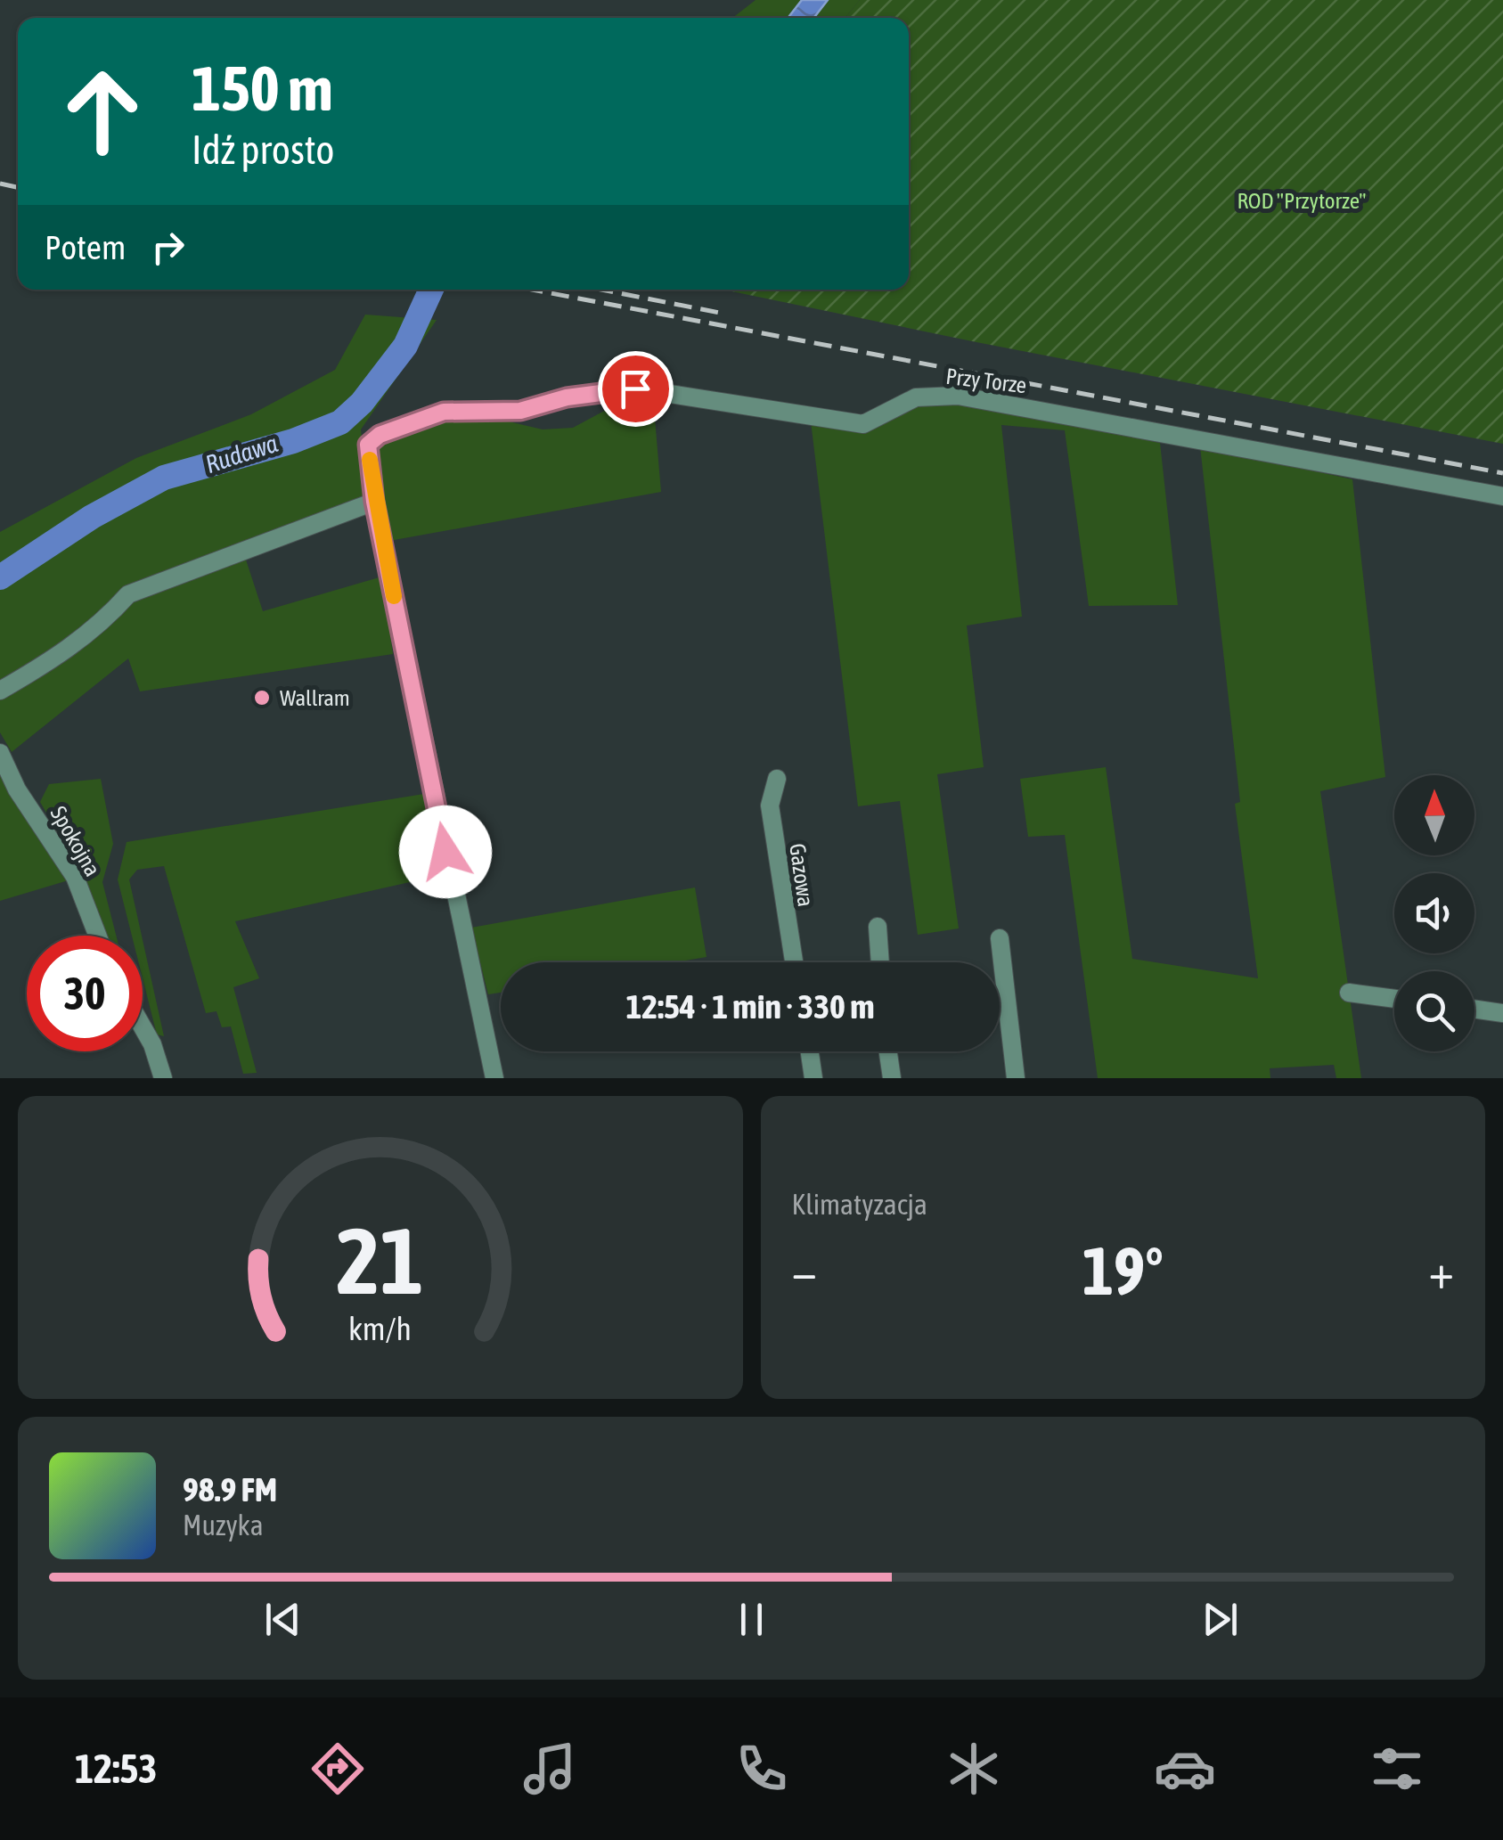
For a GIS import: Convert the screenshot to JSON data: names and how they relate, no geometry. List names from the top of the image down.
{
  "streets": {
    "street": ["Przy Torze", "Spokojna", "Gazowa"]
  },
  "water": ["Rudawa"],
  "parks": ["ROD \"Przytorze\""],
  "places": ["Wallram"],
  "north": "top",
  "page": {
    "turn": ["150 m", "Idź prosto"],
    "then": "Potem",
    "limit": "30",
    "trip": "12:54 · 1 min · 330 m",
    "tile": "Klimatyzacja",
    "heat": ["−", "19°", "+"],
    "song": ["98.9 FM", "Muzyka"],
    "tabs": "12:53",
    "gauge": ["21", "km/h"]
  }
}
